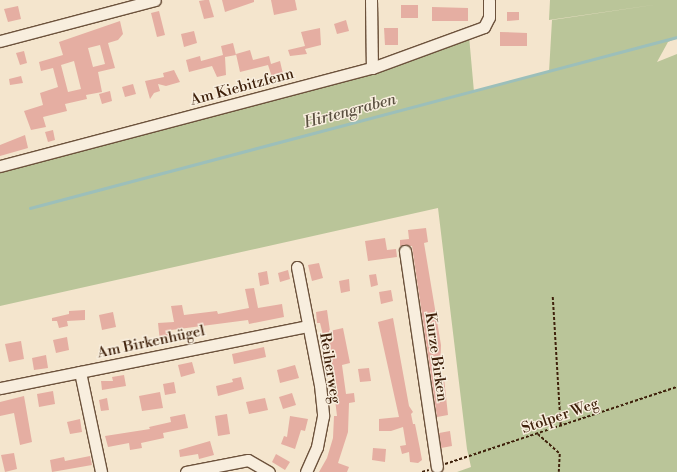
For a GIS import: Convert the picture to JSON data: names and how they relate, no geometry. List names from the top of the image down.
{
  "streets": {
    "street": [
      "Am Kiebitzfenn",
      "Am Birkenhügel",
      "Kurze Birken",
      "Reiherweg"
    ],
    "path": ["Stolper Weg"]
  },
  "crossings": [
    ["Am Birkenhügel", "Reiherweg"]
  ],
  "water": ["Hirtengraben"]
}
